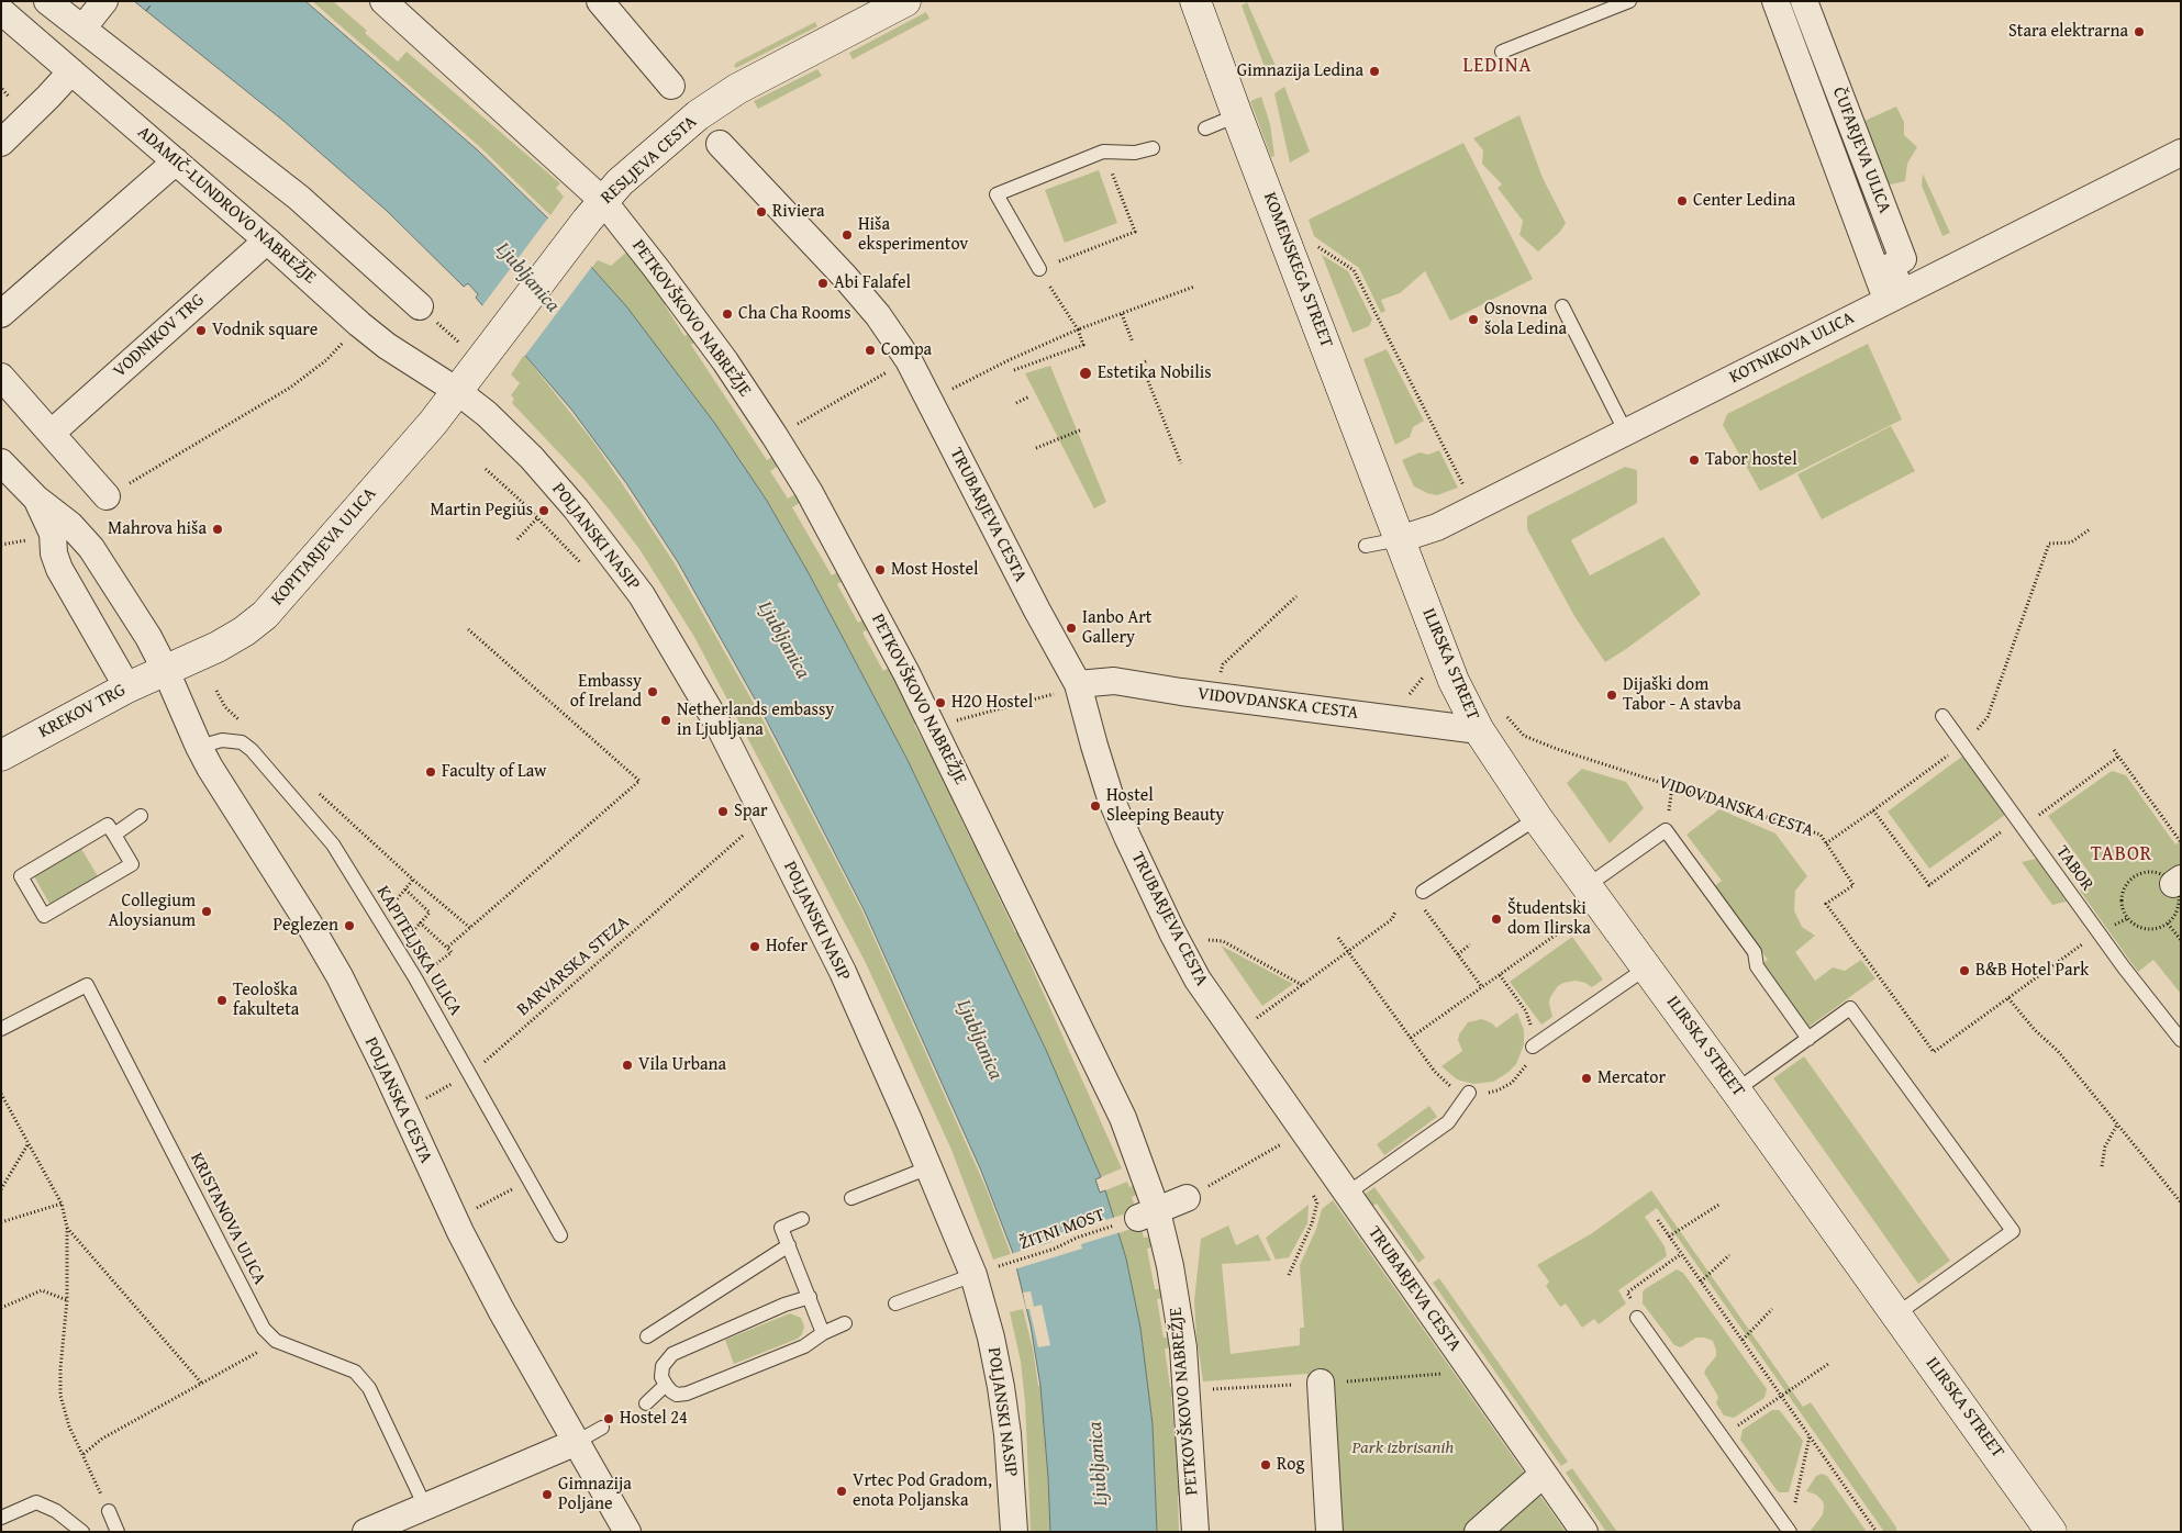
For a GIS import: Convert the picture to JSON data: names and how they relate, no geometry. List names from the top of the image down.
{
  "streets": {
    "main road": [
      "RESLJEVA CESTA",
      "KOMENSKEGA STREET",
      "KOPITARJEVA ULICA",
      "ILIRSKA STREET",
      "KREKOV TRG"
    ],
    "street": [
      "ČUFARJEVA ULICA",
      "ADAMIČ-LUNDROVO NABREŽJE",
      "PETKOVŠKOVO NABREŽJE",
      "VODNIKOV TRG",
      "KOTNIKOVA ULICA",
      "TRUBARJEVA CESTA",
      "POLJANSKI NASIP",
      "VIDOVDANSKA CESTA",
      "POLJANSKA CESTA"
    ],
    "lane": ["TABOR", "KAPITELJSKA ULICA", "KRISTANOVA ULICA"],
    "path": ["BARVARSKA STEZA", "ŽITNI MOST"]
  },
  "crossings": [
    ["ČUFARJEVA ULICA", "KOTNIKOVA ULICA"],
    ["RESLJEVA CESTA", "ADAMIČ-LUNDROVO NABREŽJE"],
    ["RESLJEVA CESTA", "PETKOVŠKOVO NABREŽJE"],
    ["RESLJEVA CESTA", "POLJANSKI NASIP"],
    ["RESLJEVA CESTA", "KOPITARJEVA ULICA"],
    ["ADAMIČ-LUNDROVO NABREŽJE", "VODNIKOV TRG"],
    ["ADAMIČ-LUNDROVO NABREŽJE", "POLJANSKI NASIP"],
    ["ADAMIČ-LUNDROVO NABREŽJE", "KOPITARJEVA ULICA"],
    ["KOMENSKEGA STREET", "KOTNIKOVA ULICA"],
    ["KOMENSKEGA STREET", "ILIRSKA STREET"],
    ["PETKOVŠKOVO NABREŽJE", "ŽITNI MOST"],
    ["KOTNIKOVA ULICA", "ILIRSKA STREET"],
    ["TRUBARJEVA CESTA", "VIDOVDANSKA CESTA"],
    ["POLJANSKI NASIP", "KOPITARJEVA ULICA"],
    ["POLJANSKI NASIP", "ŽITNI MOST"],
    ["KOPITARJEVA ULICA", "KREKOV TRG"],
    ["KOPITARJEVA ULICA", "POLJANSKA CESTA"],
    ["ILIRSKA STREET", "VIDOVDANSKA CESTA"],
    ["VIDOVDANSKA CESTA", "TABOR"],
    ["KREKOV TRG", "POLJANSKA CESTA"],
    ["KAPITELJSKA ULICA", "BARVARSKA STEZA"],
    ["KAPITELJSKA ULICA", "POLJANSKA CESTA"],
    ["BARVARSKA STEZA", "POLJANSKA CESTA"]
  ],
  "districts": ["LEDINA", "TABOR"],
  "water": ["Ljubljanica"],
  "parks": ["Park izbrisanih"],
  "places": [
    "Stara elektrarna",
    "Gimnazija Ledina",
    "Center Ledina",
    "Riviera",
    "Hiša eksperimentov",
    "Abi Falafel",
    "Cha Cha Rooms",
    "Osnovna šola Ledina",
    "Vodnik square",
    "Compa",
    "Estetika Nobilis",
    "Tabor hostel",
    "Martin Pegius",
    "Mahrova hiša",
    "Most Hostel",
    "Ianbo Art Gallery",
    "Embassy of Ireland",
    "Dijaški dom Tabor - A stavba",
    "H2O Hostel",
    "Netherlands embassy in Ljubljana",
    "Faculty of Law",
    "Hostel Sleeping Beauty",
    "Spar",
    "Collegium Aloysianum",
    "Študentski dom Ilirska",
    "Peglezen",
    "Hofer",
    "B&B Hotel Park",
    "Teološka fakulteta",
    "Vila Urbana",
    "Mercator",
    "Hostel 24",
    "Rog",
    "Vrtec Pod Gradom, enota Poljanska",
    "Gimnazija Poljane"
  ]
}
